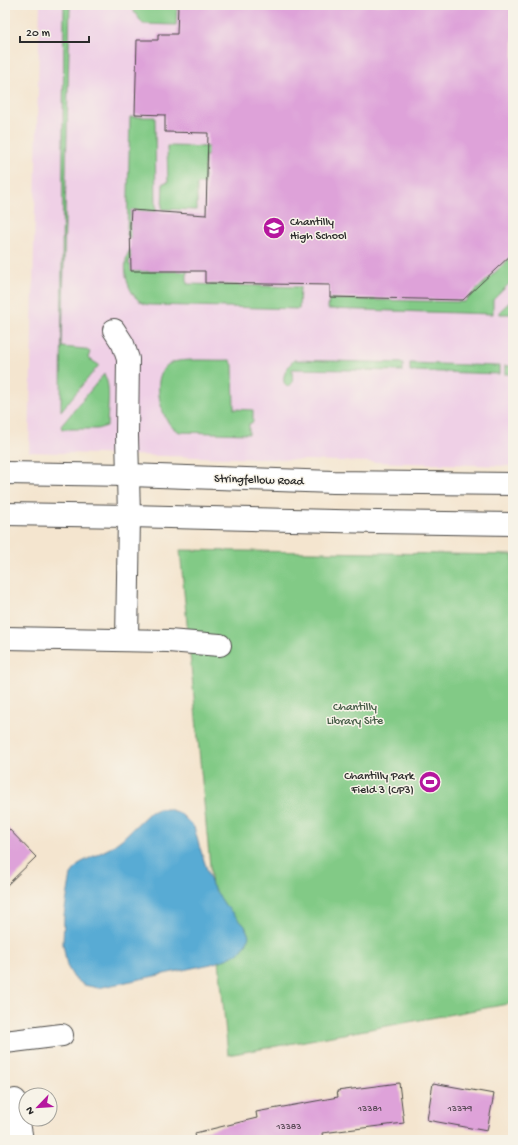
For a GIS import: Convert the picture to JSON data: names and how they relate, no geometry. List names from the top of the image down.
{
  "streets": {
    "main road": ["Stringfellow Road"]
  },
  "parks": ["Chantilly Library Site"],
  "places": {
    "school or university": ["Chantilly High School"],
    "sports": ["Chantilly Park Field 3 (CP3)"]
  },
  "house_numbers": ["13381", "13379", "13383"],
  "scale_bar": "20 m",
  "north": "bottom left"
}
